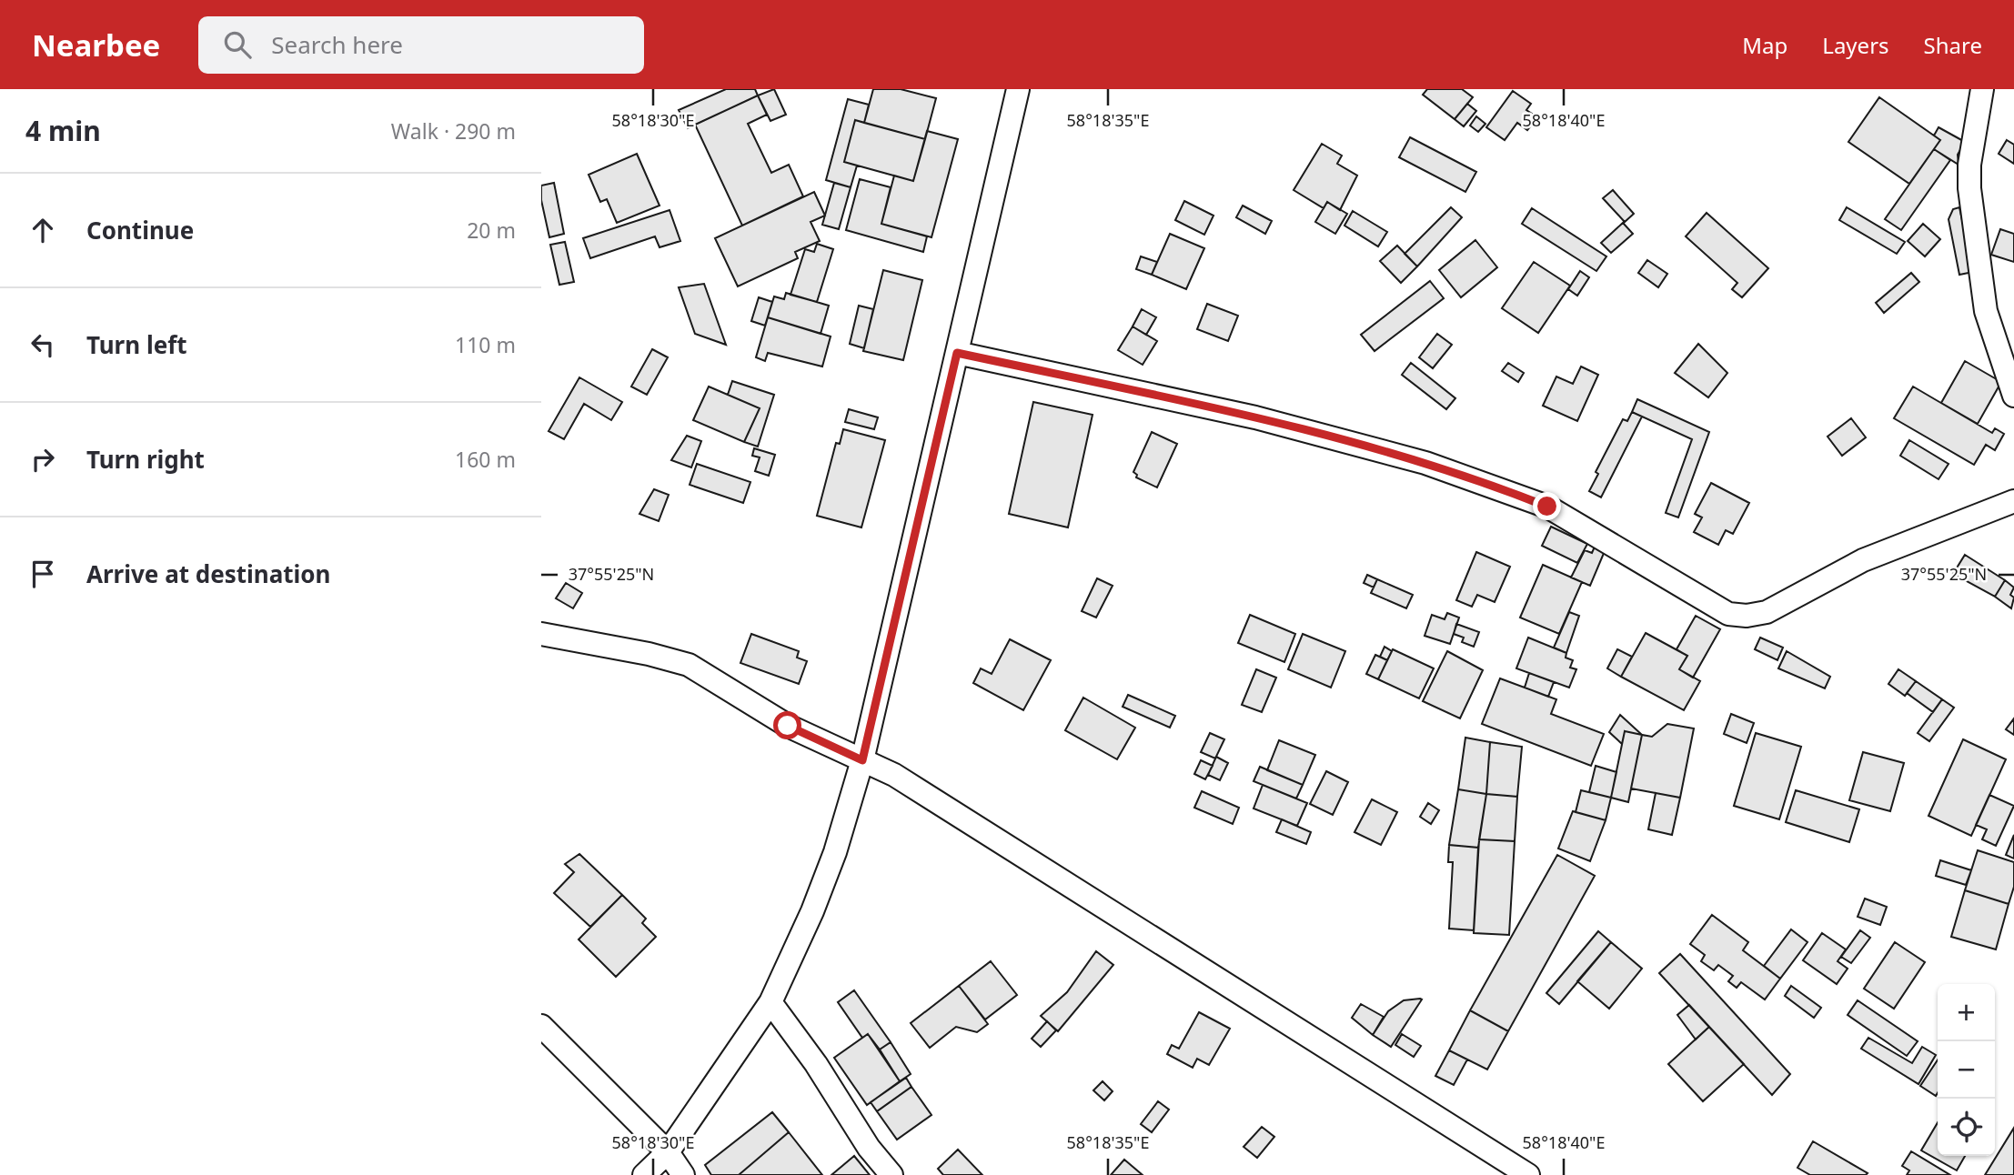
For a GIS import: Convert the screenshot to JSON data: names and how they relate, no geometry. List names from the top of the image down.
{
  "page": {
    "header": "Nearbee",
    "search": "Search here",
    "nav": ["Map", "Layers", "Share"],
    "heading": ["4 min", "Walk · 290 m"],
    "list": [
      ["Continue", "20 m"],
      ["Turn left", "110 m"],
      ["Turn right", "160 m"],
      "Arrive at destination"
    ],
    "map_buttons": ["+", "−"]
  },
  "coordinates": [
    "58°18'30\"E",
    "58°18'35\"E",
    "58°18'40\"E",
    "37°55'25\"N"
  ]
}
